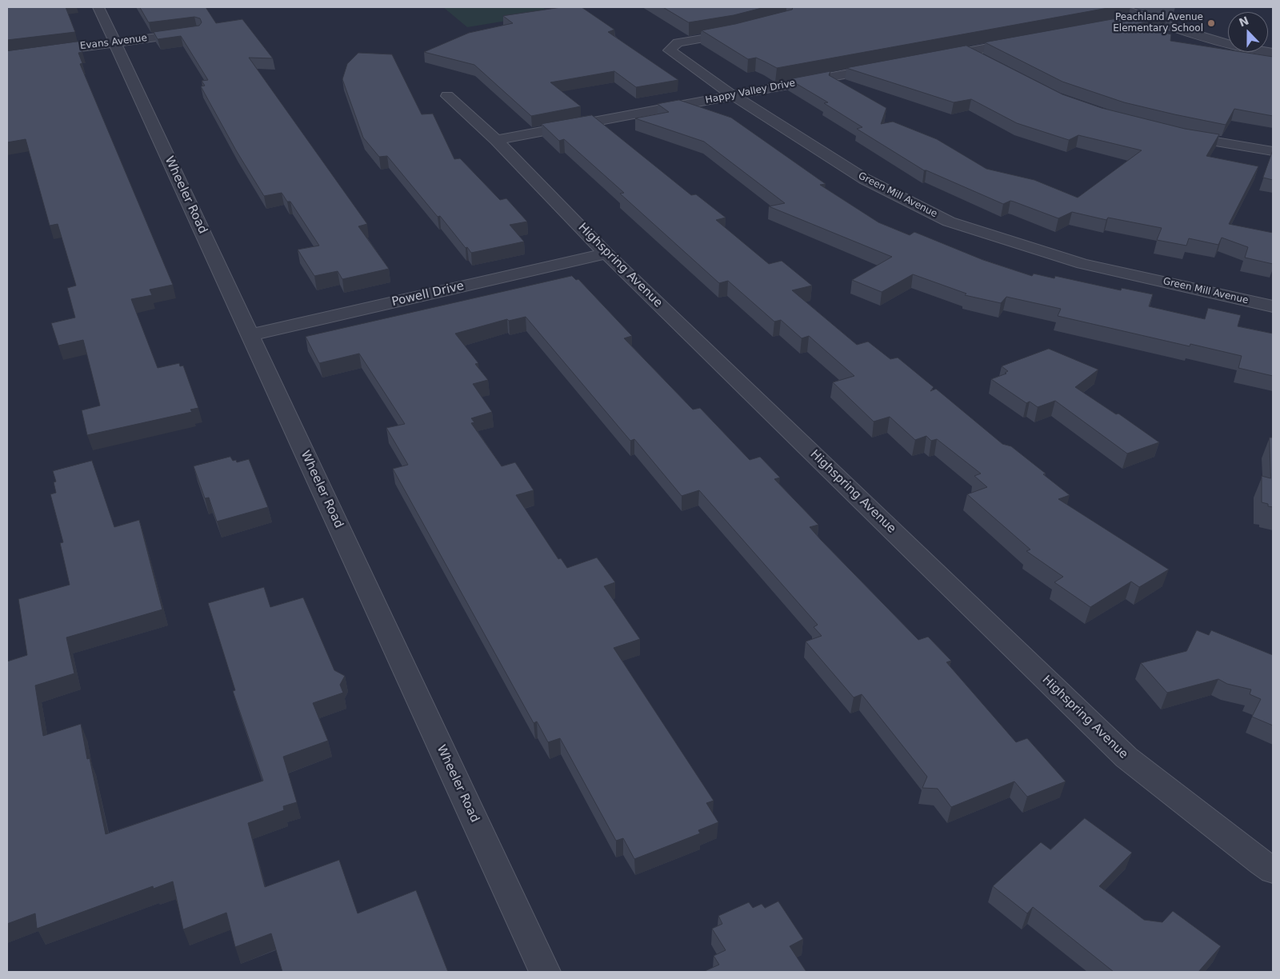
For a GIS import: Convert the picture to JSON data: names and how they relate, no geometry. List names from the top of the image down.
{
  "streets": {
    "street": [
      "Evans Avenue",
      "Happy Valley Drive",
      "Wheeler Road",
      "Green Mill Avenue",
      "Highspring Avenue",
      "Powell Drive"
    ]
  },
  "crossings": [
    ["Evans Avenue", "Wheeler Road"],
    ["Happy Valley Drive", "Green Mill Avenue"],
    ["Happy Valley Drive", "Highspring Avenue"],
    ["Wheeler Road", "Powell Drive"],
    ["Highspring Avenue", "Powell Drive"]
  ],
  "places": ["Peachland Avenue Elementary School"],
  "north": "top"
}
